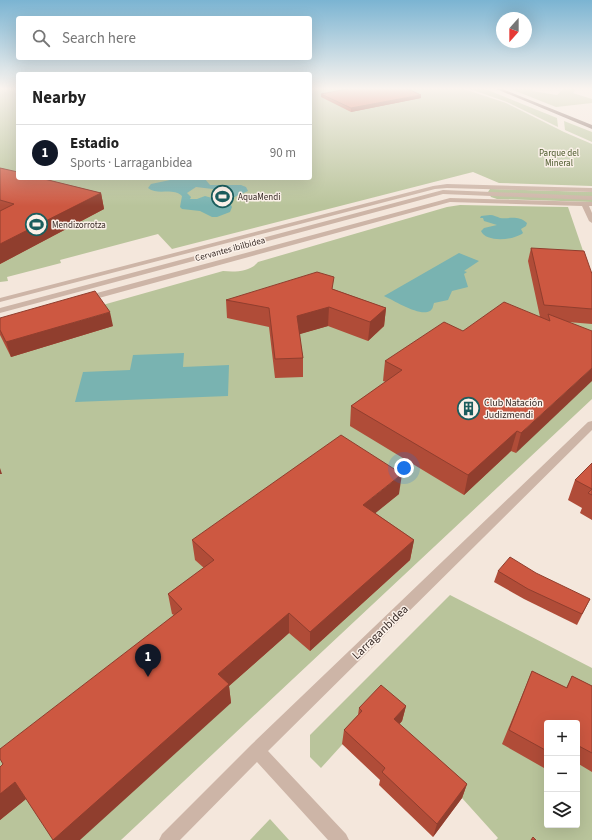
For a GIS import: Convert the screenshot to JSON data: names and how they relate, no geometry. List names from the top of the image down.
{
  "streets": {
    "street": ["Cervantes ibilbidea", "Larraganbidea"]
  },
  "parks": ["Parque del Mineral"],
  "places": {
    "sports": ["AquaMendi", "Mendizorrotza"],
    "building": ["Club Natación Judizmendi"]
  },
  "north": "bottom",
  "page": {
    "search": "Search here",
    "heading": "Nearby",
    "list": [
      {
        "mark": "1",
        "name": "Estadio",
        "note": "Sports · Larraganbidea",
        "value": "90 m"
      }
    ],
    "pins": "1",
    "map_buttons": ["+", "−"]
  }
}
